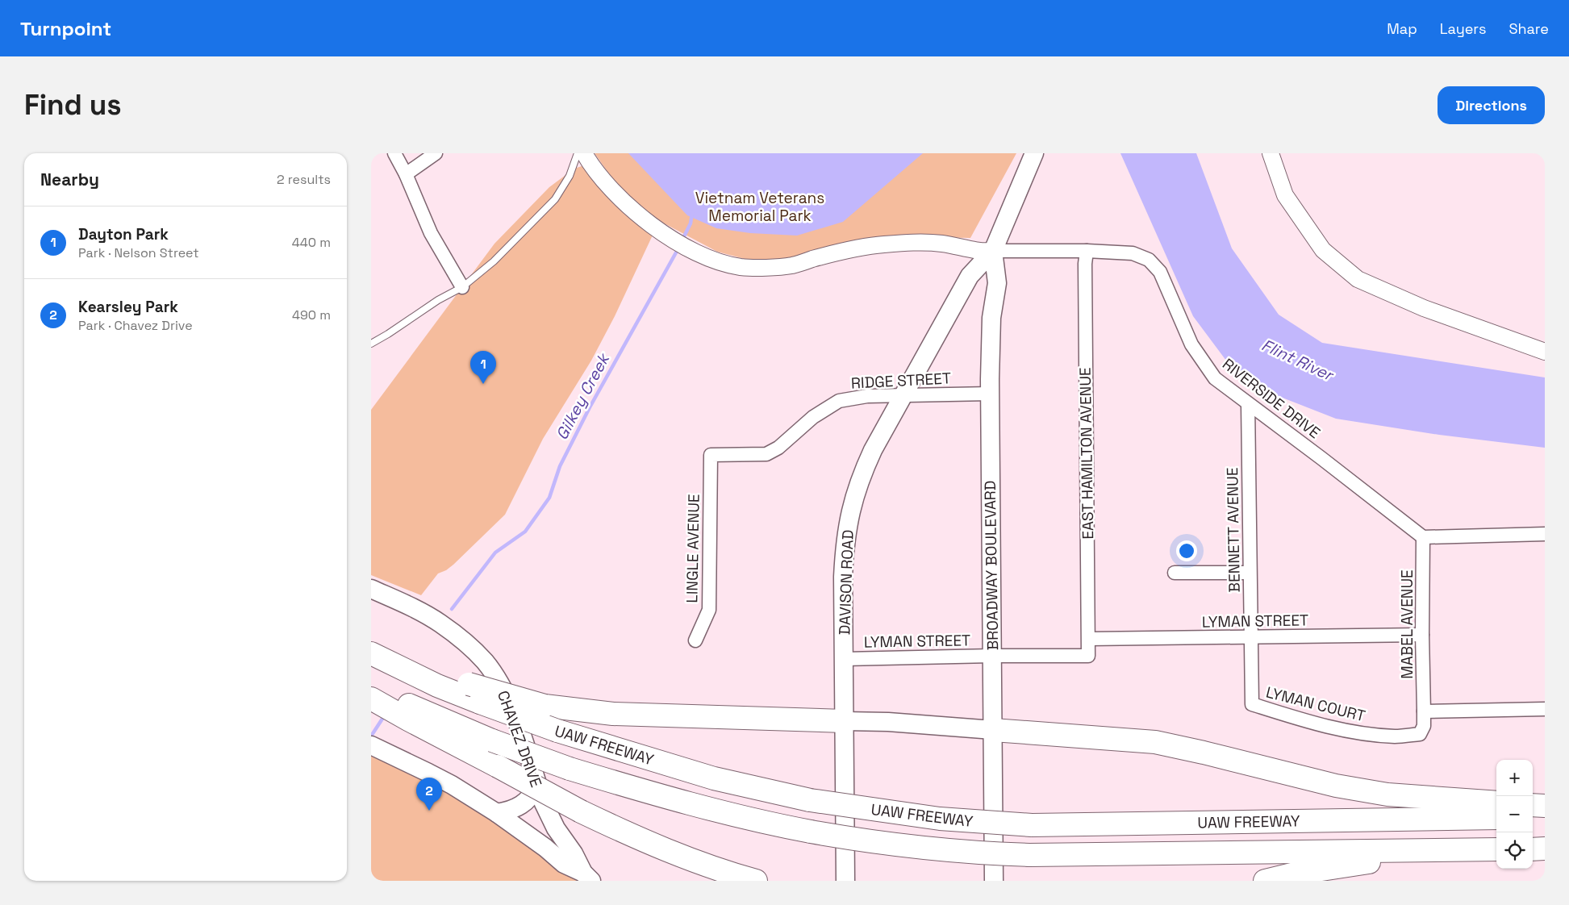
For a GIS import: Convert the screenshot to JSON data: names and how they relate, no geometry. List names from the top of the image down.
{
  "streets": {
    "highway": ["UAW FREEWAY"],
    "main road": ["BROADWAY BOULEVARD", "DAVISON ROAD", "CHAVEZ DRIVE"],
    "street": [
      "RIDGE STREET",
      "RIVERSIDE DRIVE",
      "EAST HAMILTON AVENUE",
      "BENNETT AVENUE",
      "LINGLE AVENUE",
      "LYMAN STREET",
      "MABEL AVENUE",
      "LYMAN COURT"
    ]
  },
  "crossings": [
    ["RIDGE STREET", "LINGLE AVENUE"],
    ["RIDGE STREET", "BROADWAY BOULEVARD"],
    ["RIDGE STREET", "DAVISON ROAD"],
    ["RIVERSIDE DRIVE", "EAST HAMILTON AVENUE"],
    ["RIVERSIDE DRIVE", "BENNETT AVENUE"],
    ["RIVERSIDE DRIVE", "BROADWAY BOULEVARD"],
    ["RIVERSIDE DRIVE", "DAVISON ROAD"],
    ["RIVERSIDE DRIVE", "MABEL AVENUE"],
    ["EAST HAMILTON AVENUE", "LYMAN STREET"],
    ["BENNETT AVENUE", "LYMAN STREET"],
    ["BENNETT AVENUE", "LYMAN COURT"],
    ["BROADWAY BOULEVARD", "DAVISON ROAD"],
    ["BROADWAY BOULEVARD", "LYMAN STREET"],
    ["DAVISON ROAD", "LYMAN STREET"],
    ["LYMAN STREET", "MABEL AVENUE"],
    ["MABEL AVENUE", "LYMAN COURT"]
  ],
  "water": ["Flint River", "Gilkey Creek"],
  "parks": ["Vietnam Veterans Memorial Park"],
  "page": {
    "header": "Turnpoint",
    "nav": ["Map", "Layers", "Share"],
    "buttons": "Directions",
    "title": "Find us",
    "heading": ["Nearby", "2 results"],
    "list": [
      {
        "mark": "1",
        "name": "Dayton Park",
        "note": "Park · Nelson Street",
        "value": "440 m"
      },
      {
        "mark": "2",
        "name": "Kearsley Park",
        "note": "Park · Chavez Drive",
        "value": "490 m"
      }
    ],
    "pins": ["1", "2"],
    "map_buttons": ["+", "−"]
  }
}
